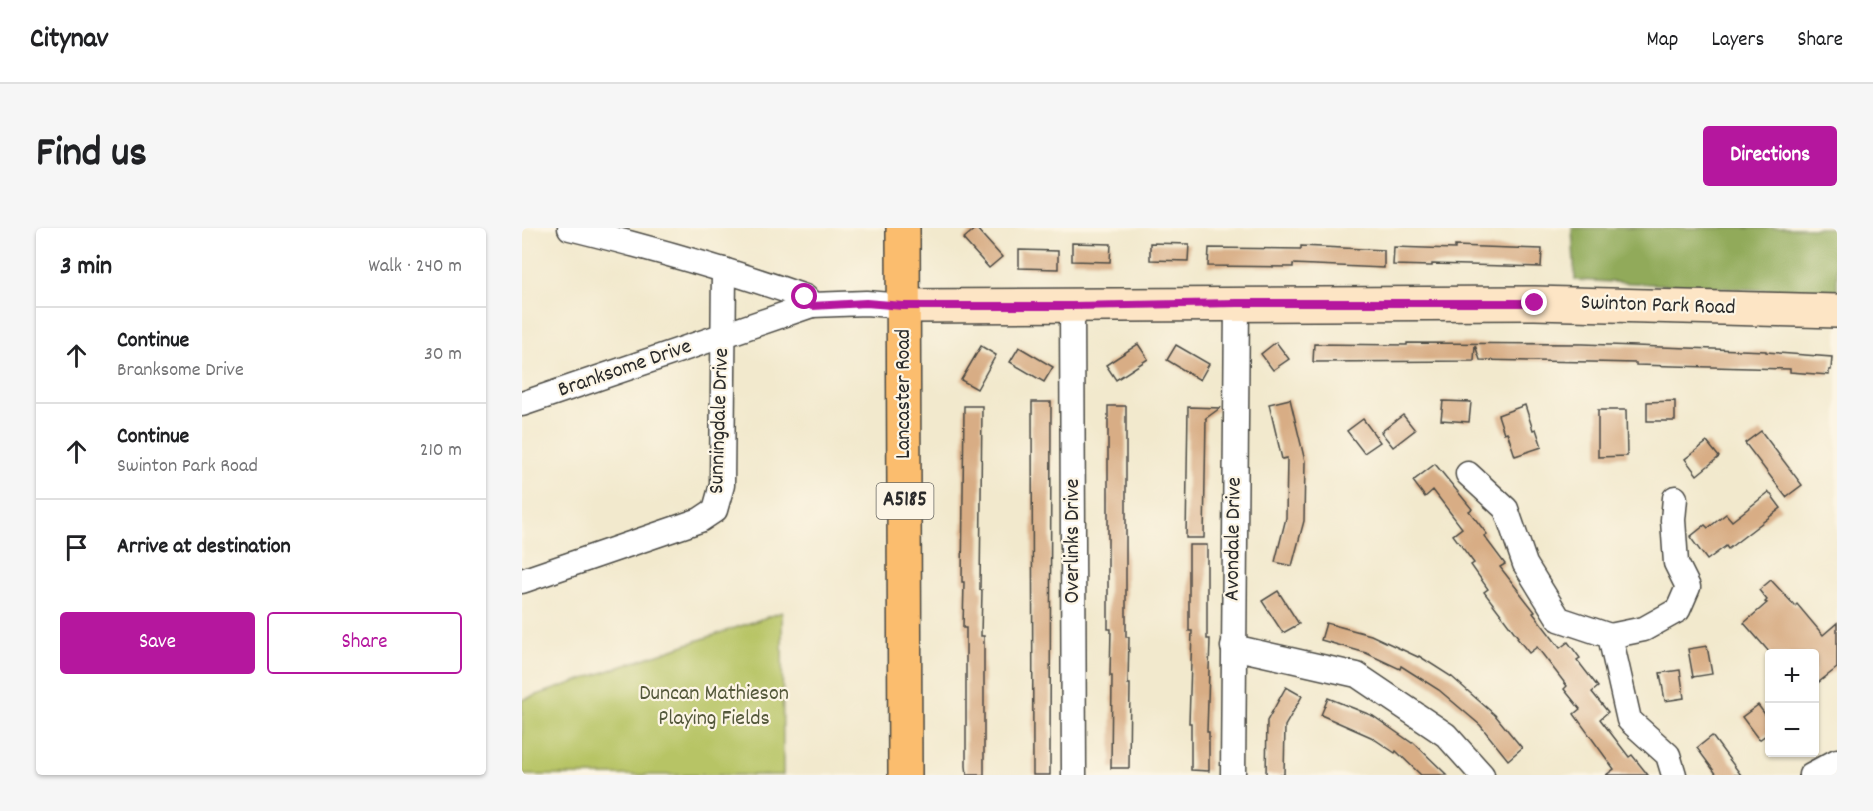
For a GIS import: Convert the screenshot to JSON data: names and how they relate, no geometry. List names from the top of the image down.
{
  "streets": {
    "main road": ["Lancaster Road", "A5185"],
    "street": [
      "Swinton Park Road",
      "Branksome Drive",
      "Sunningdale Drive",
      "Avondale Drive",
      "Overlinks Drive"
    ]
  },
  "crossings": [
    ["Swinton Park Road", "Branksome Drive"],
    ["Swinton Park Road", "Lancaster Road"],
    ["Swinton Park Road", "Avondale Drive"],
    ["Swinton Park Road", "Overlinks Drive"],
    ["Branksome Drive", "Lancaster Road"],
    ["Branksome Drive", "Sunningdale Drive"]
  ],
  "parks": ["Duncan Mathieson Playing Fields"],
  "page": {
    "header": "Citynav",
    "nav": ["Map", "Layers", "Share"],
    "title": "Find us",
    "buttons": [
      "Directions",
      ["Save", "Share"]
    ],
    "heading": ["3 min", "Walk · 240 m"],
    "list": [
      ["Continue", "Branksome Drive", "30 m"],
      ["Continue", "Swinton Park Road", "210 m"],
      "Arrive at destination"
    ],
    "map_buttons": ["+", "−"]
  }
}
